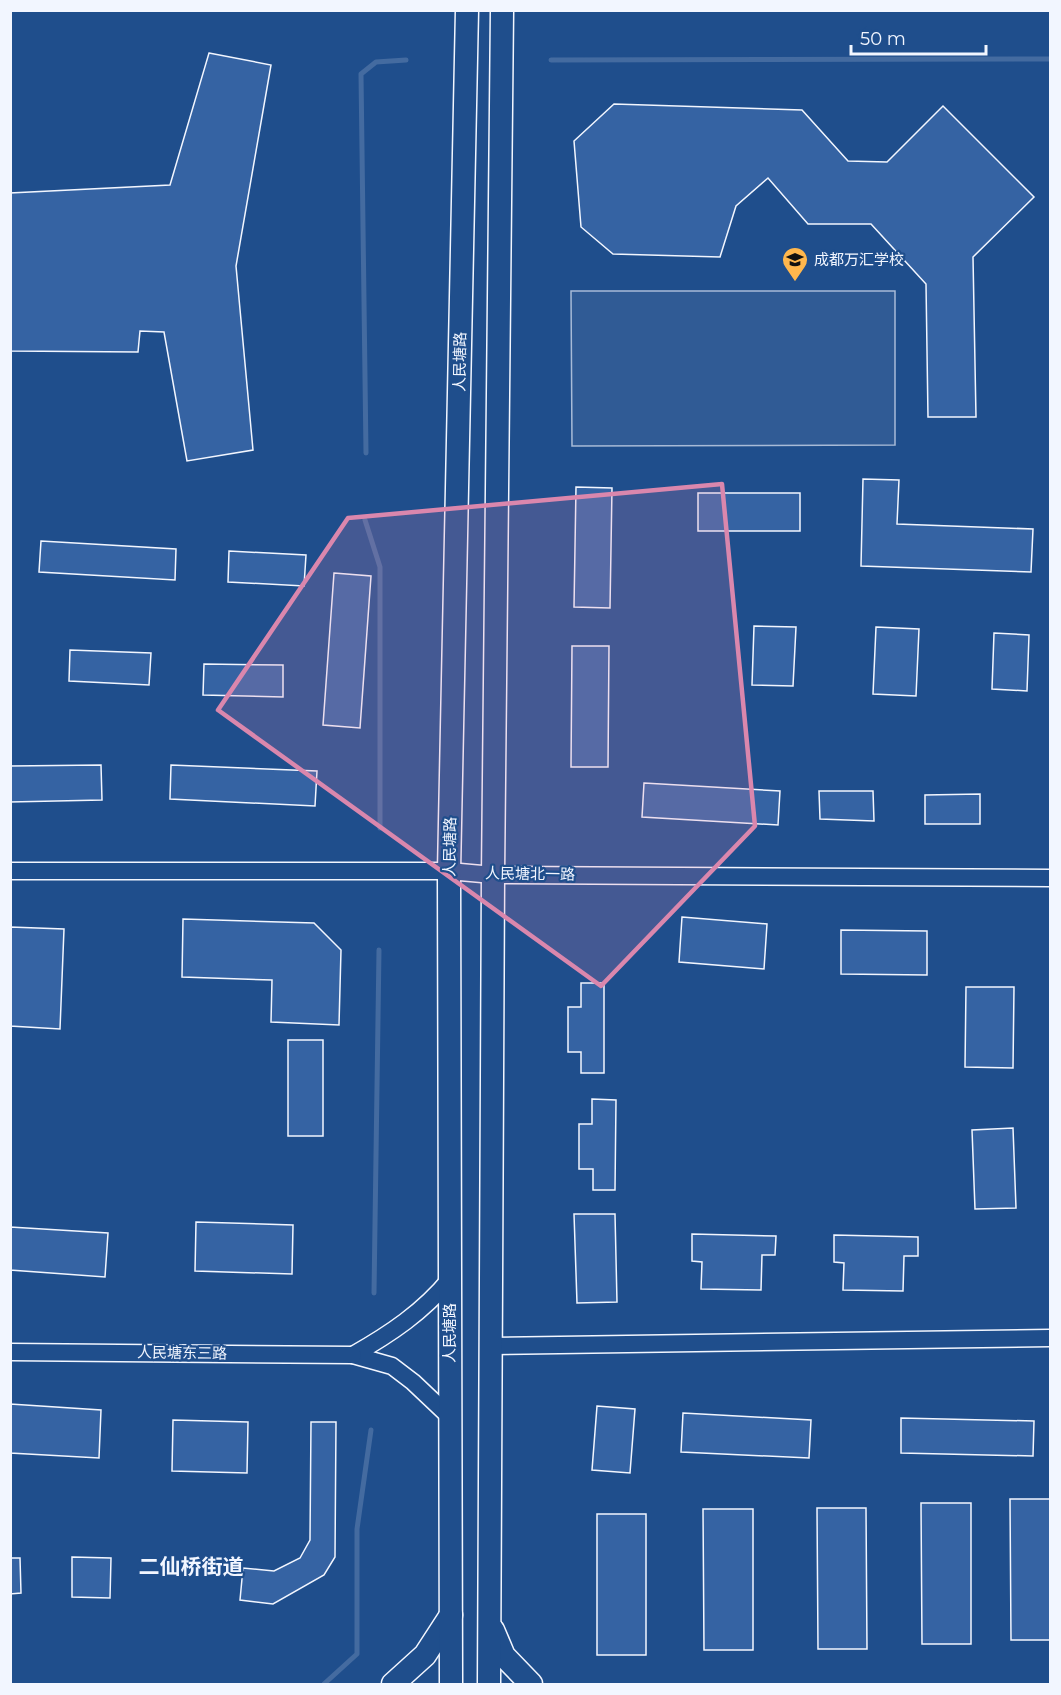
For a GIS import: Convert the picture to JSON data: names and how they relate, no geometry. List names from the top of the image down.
{
  "streets": {
    "main road": ["人民塘路"],
    "street": ["人民塘北一路", "人民塘东三路"]
  },
  "crossings": [
    ["人民塘路", "人民塘北一路"],
    ["人民塘路", "人民塘东三路"]
  ],
  "districts": ["二仙桥街道"],
  "places": {
    "school or university": ["成都万汇学校"]
  },
  "scale_bar": "50 m"
}
